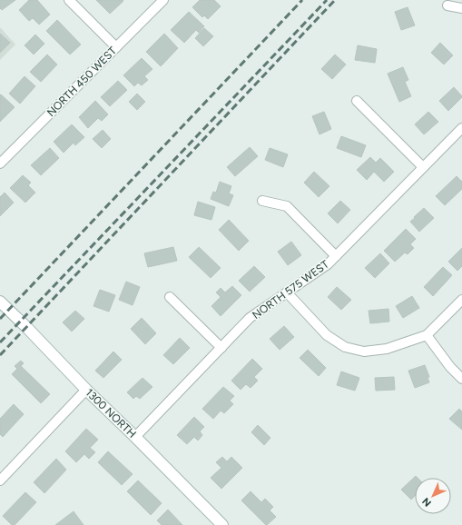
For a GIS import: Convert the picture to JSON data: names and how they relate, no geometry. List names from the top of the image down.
{
  "streets": {
    "street": ["NORTH 450 WEST", "NORTH 575 WEST", "1300 NORTH"]
  },
  "crossings": [
    ["NORTH 575 WEST", "1300 NORTH"]
  ],
  "north": "bottom left"
}
